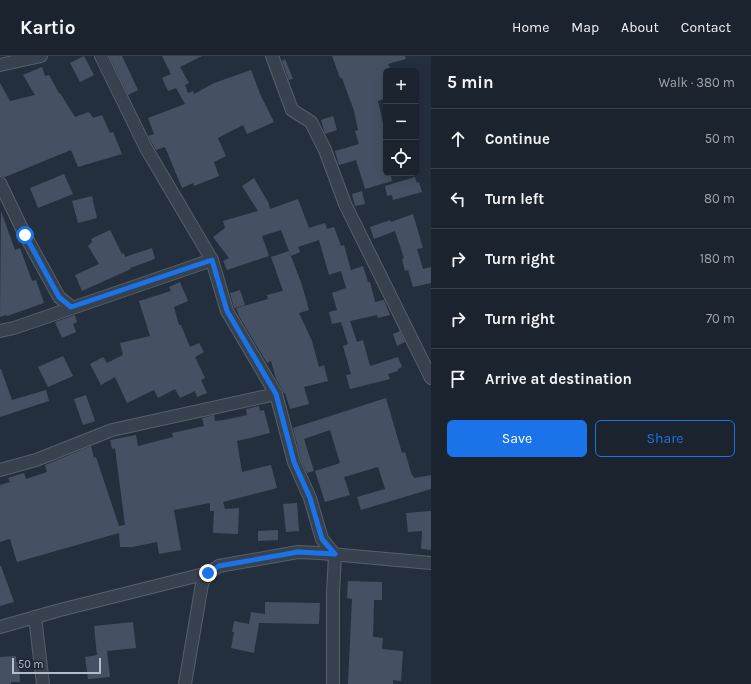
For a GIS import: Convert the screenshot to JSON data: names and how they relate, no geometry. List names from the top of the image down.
{
  "scale_bar": "50 m",
  "page": {
    "header": "Kartio",
    "nav": [
      "Home",
      "Map",
      "About",
      "Contact"
    ],
    "heading": ["5 min", "Walk · 380 m"],
    "map_buttons": ["+", "−"],
    "list": [
      ["Continue", "50 m"],
      ["Turn left", "80 m"],
      ["Turn right", "180 m"],
      ["Turn right", "70 m"],
      "Arrive at destination"
    ],
    "buttons": ["Save", "Share"],
    "scale": "50 m"
  }
}
